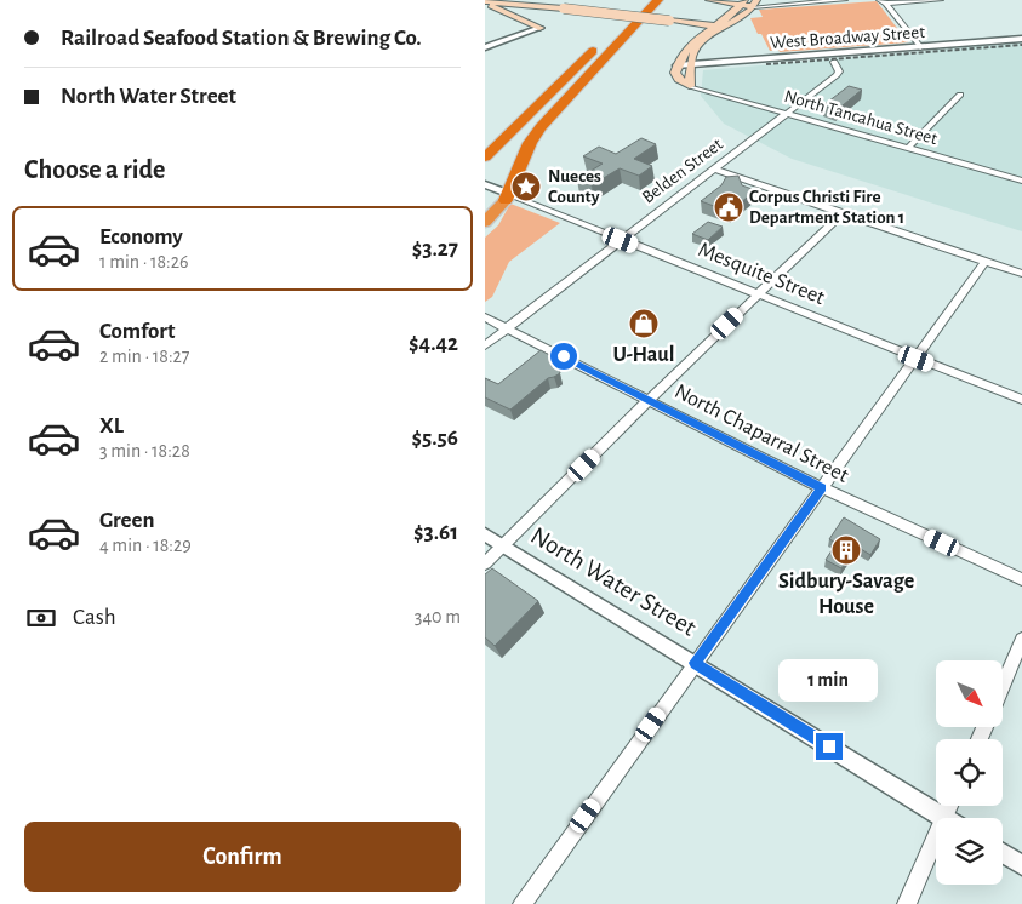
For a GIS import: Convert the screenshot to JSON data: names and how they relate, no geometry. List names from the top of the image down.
{
  "streets": {
    "street": [
      "West Broadway Street",
      "North Tancahua Street",
      "Belden Street",
      "Mesquite Street",
      "North Chaparral Street",
      "North Water Street"
    ]
  },
  "crossings": [
    ["North Tancahua Street", "Belden Street"],
    ["Belden Street", "Mesquite Street"],
    ["Belden Street", "North Chaparral Street"]
  ],
  "places": {
    "place": ["Nueces County"],
    "public building": ["Corpus Christi Fire Department Station 1"],
    "shop": ["U-Haul"],
    "building": ["Sidbury-Savage House"]
  },
  "north": "bottom right",
  "page": {
    "banner": ["Railroad Seafood Station & Brewing Co.", "North Water Street"],
    "heading": "Choose a ride",
    "list": [
      {
        "name": "Economy",
        "note": "1 min · 18:26",
        "value": "$3.27"
      },
      {
        "name": "Comfort",
        "note": "2 min · 18:27",
        "value": "$4.42"
      },
      {
        "name": "XL",
        "note": "3 min · 18:28",
        "value": "$5.56"
      },
      {
        "name": "Green",
        "note": "4 min · 18:29",
        "value": "$3.61"
      }
    ],
    "pay": ["Cash", "340 m"],
    "bubble": "1 min",
    "buttons": "Confirm"
  }
}
